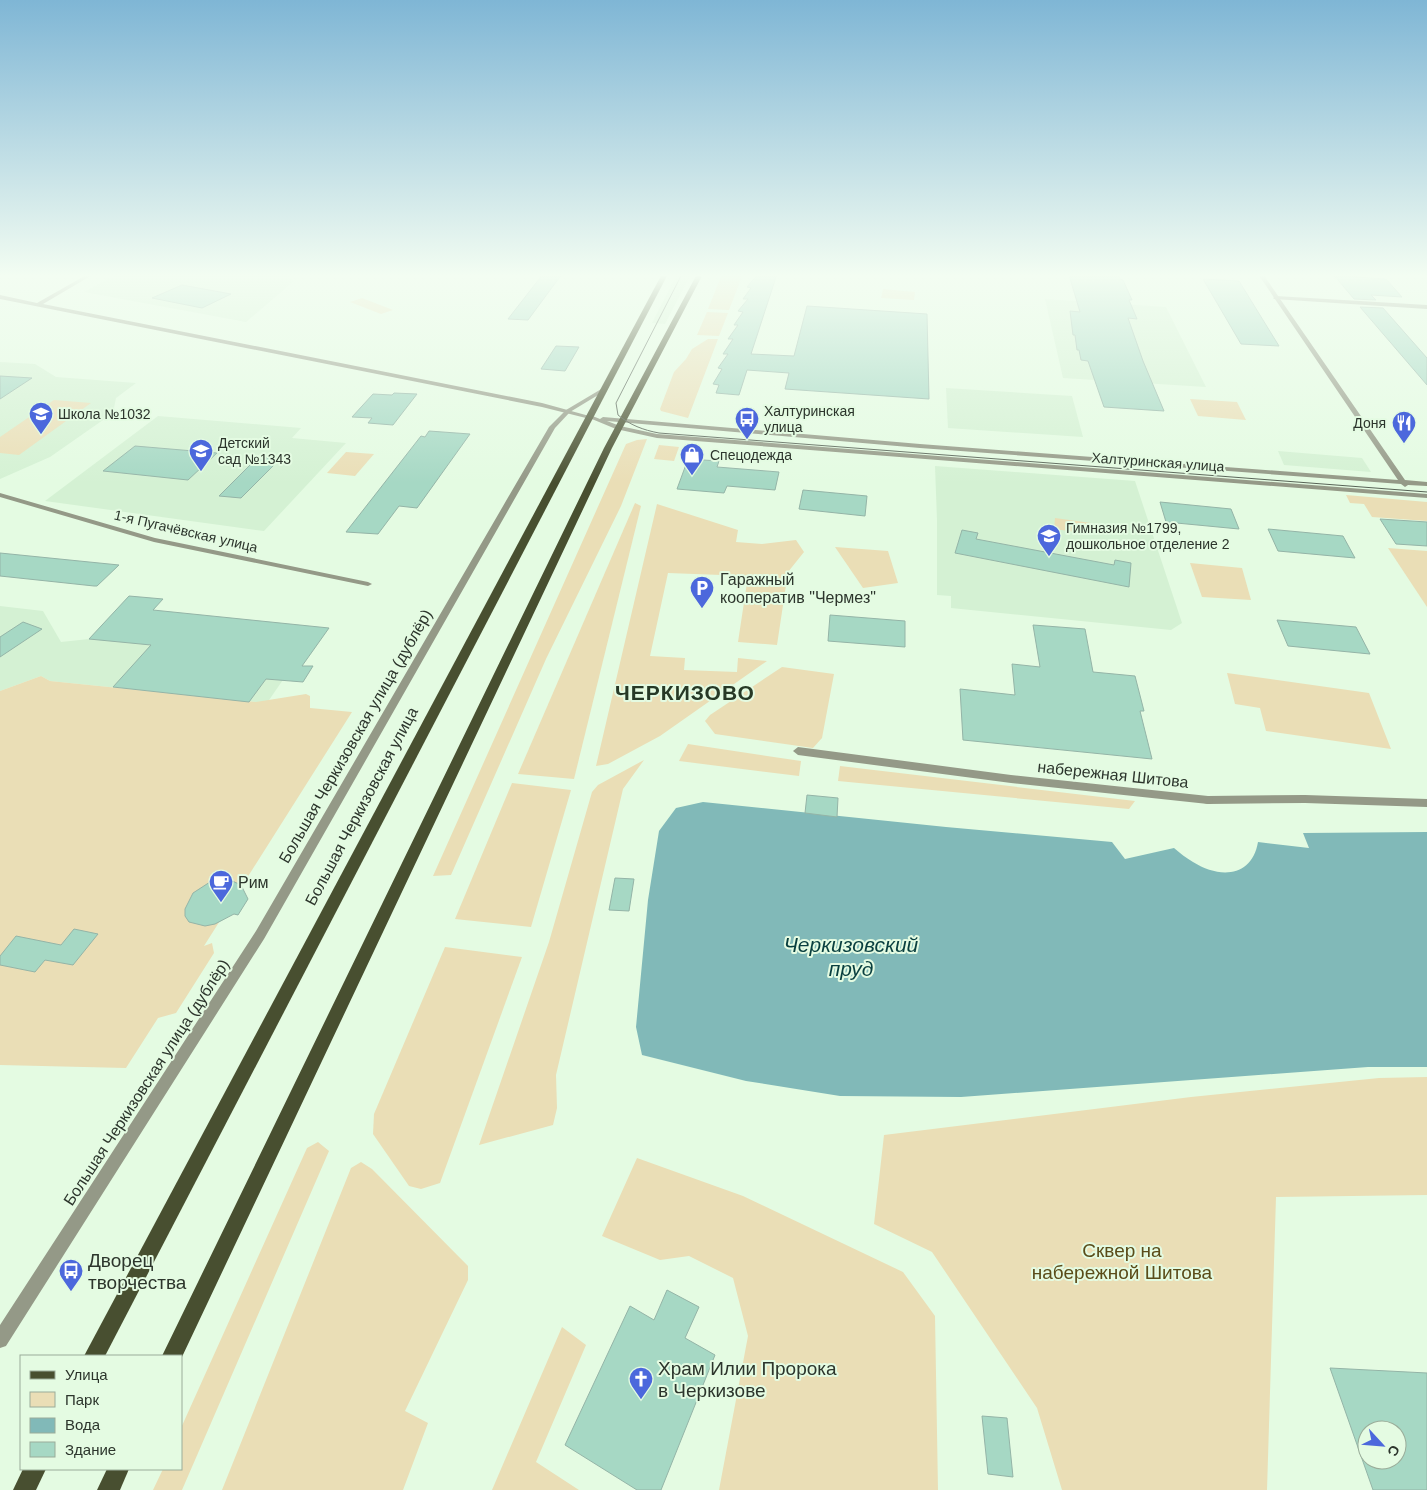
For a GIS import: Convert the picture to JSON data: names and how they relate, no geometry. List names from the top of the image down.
{
  "streets": {
    "main road": ["Большая Черкизовская улица"],
    "street": [
      "Халтуринская улица",
      "1-я Пугачёвская улица",
      "Большая Черкизовская улица (дублёр)",
      "набережная Шитова"
    ]
  },
  "crossings": [
    ["Халтуринская улица", "Большая Черкизовская улица (дублёр)"],
    ["Халтуринская улица", "Большая Черкизовская улица"],
    ["Большая Черкизовская улица (дублёр)", "Большая Черкизовская улица"]
  ],
  "districts": ["ЧЕРКИЗОВО"],
  "water": ["Черкизовский пруд"],
  "parks": ["Сквер на набережной Шитова"],
  "places": {
    "school or university": ["Школа №1032", "Детский сад №1343", "Гимназия №1799, дошкольное отделение 2"],
    "bus stop": ["Халтуринская улица", "Дворец творчества"],
    "restaurant": ["Доня"],
    "shop": ["Спецодежда"],
    "parking": ["Гаражный кооператив \"Чермез\""],
    "cafe": ["Рим"],
    "church": ["Храм Илии Пророка в Черкизове"]
  },
  "legend": [
    "Улица",
    "Парк",
    "Вода",
    "Здание"
  ],
  "north": "bottom right"
}
